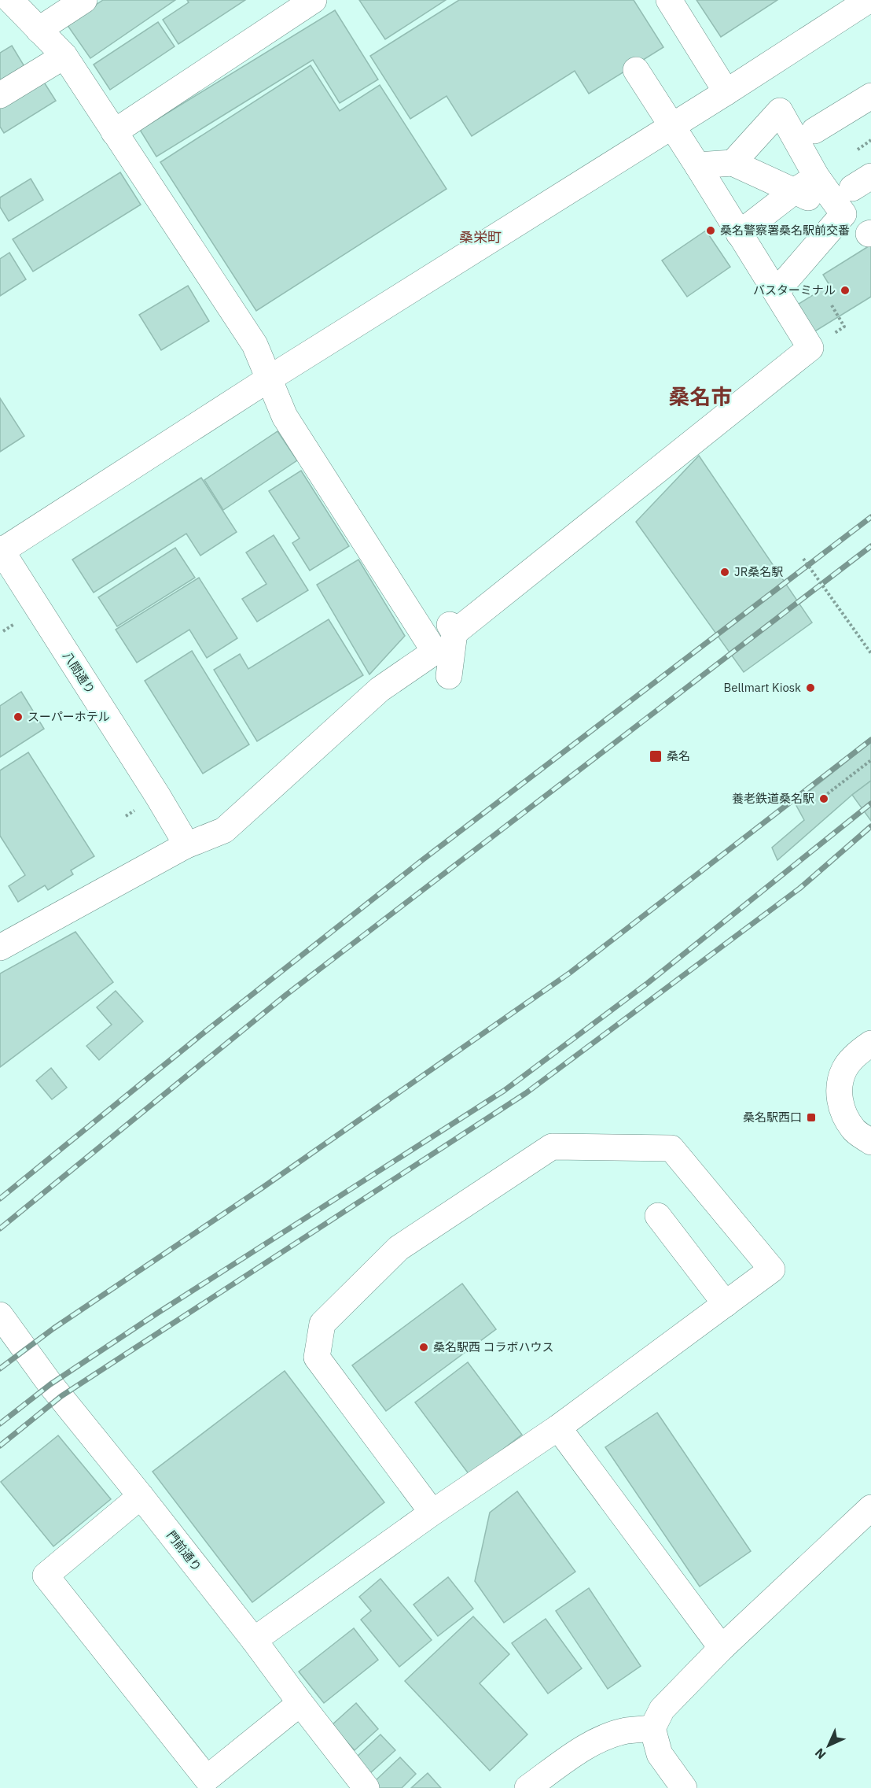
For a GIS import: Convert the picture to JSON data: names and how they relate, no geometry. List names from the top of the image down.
{
  "streets": {
    "street": ["八間通り", "門前通り"]
  },
  "districts": ["桑栄町", "桑名市"],
  "places": {
    "other": [
      "桑名警察署桑名駅前交番",
      "バスターミナル",
      "JR桑名駅",
      "Bellmart Kiosk",
      "スーパーホテル",
      "養老鉄道桑名駅",
      "桑名駅西 コラボハウス"
    ],
    "transit": ["桑名", "桑名駅西口"]
  },
  "north": "bottom left"
}
